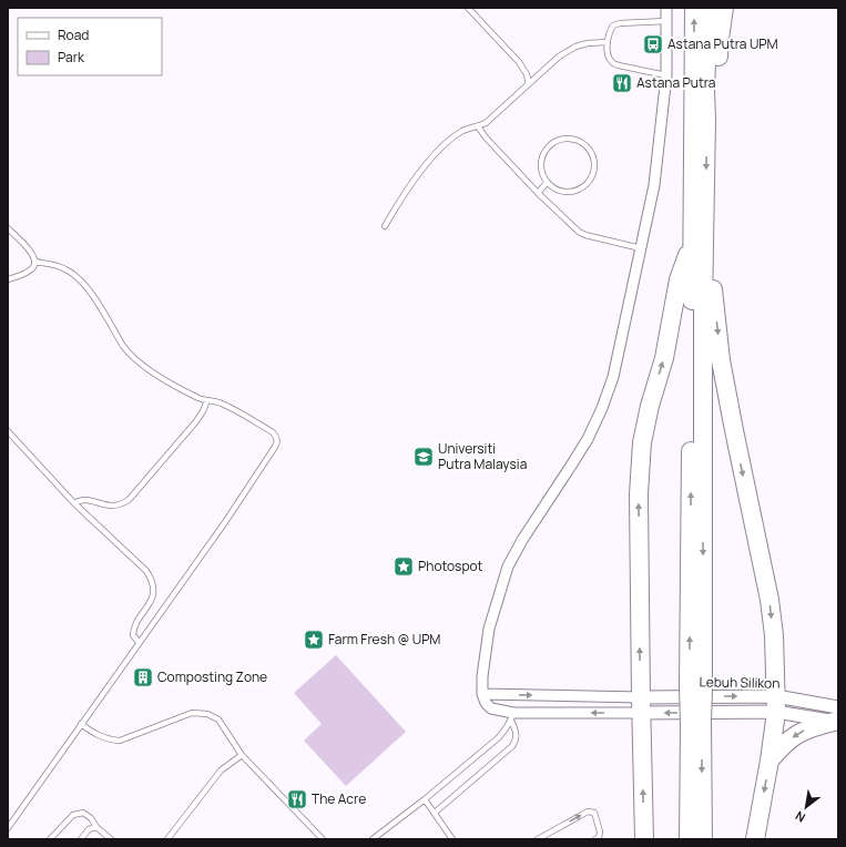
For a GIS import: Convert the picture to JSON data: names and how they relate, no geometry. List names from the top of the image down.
{
  "streets": {
    "street": ["Lebuh Silikon"]
  },
  "places": {
    "bus stop": ["Astana Putra UPM"],
    "restaurant": ["Astana Putra", "The Acre"],
    "school or university": ["Universiti Putra Malaysia"],
    "place": ["Photospot", "Farm Fresh @ UPM"],
    "building": ["Composting Zone"]
  },
  "legend": ["Road", "Park"],
  "north": "bottom left"
}
